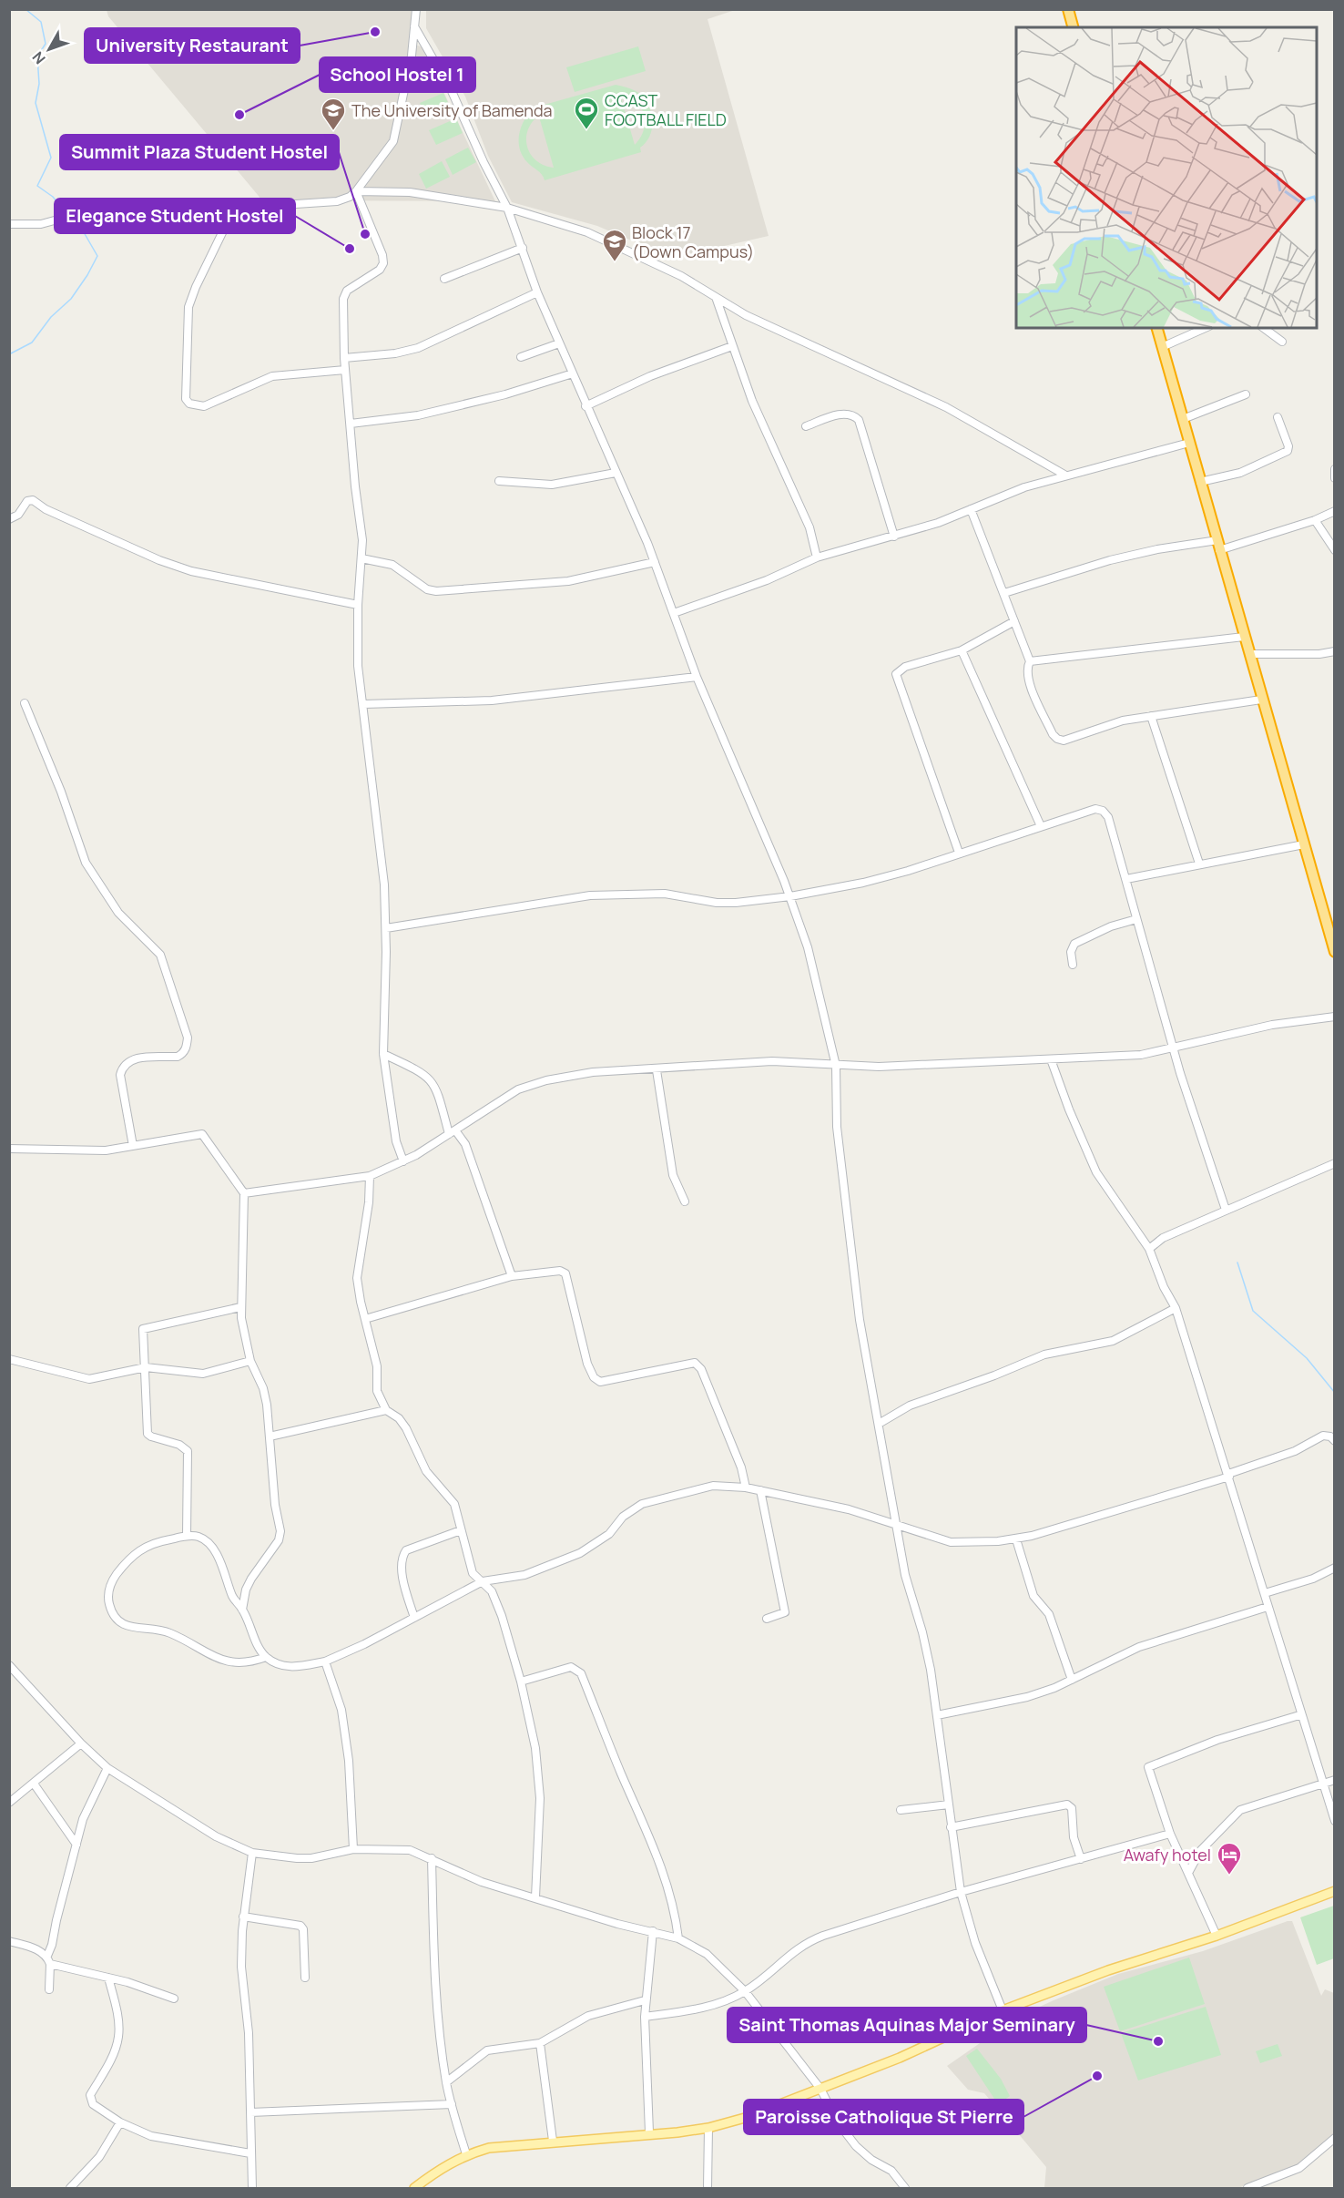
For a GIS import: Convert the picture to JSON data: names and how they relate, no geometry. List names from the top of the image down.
{
  "places": {
    "other": [
      "University Restaurant",
      "School Hostel 1",
      "Summit Plaza Student Hostel",
      "Elegance Student Hostel",
      "Saint Thomas Aquinas Major Seminary",
      "Paroisse Catholique St Pierre"
    ],
    "sports": ["CCAST FOOTBALL FIELD"],
    "school or university": ["The University of Bamenda", "Block 17 (Down Campus)"],
    "hotel": ["Awafy hotel"]
  },
  "north": "bottom left"
}
